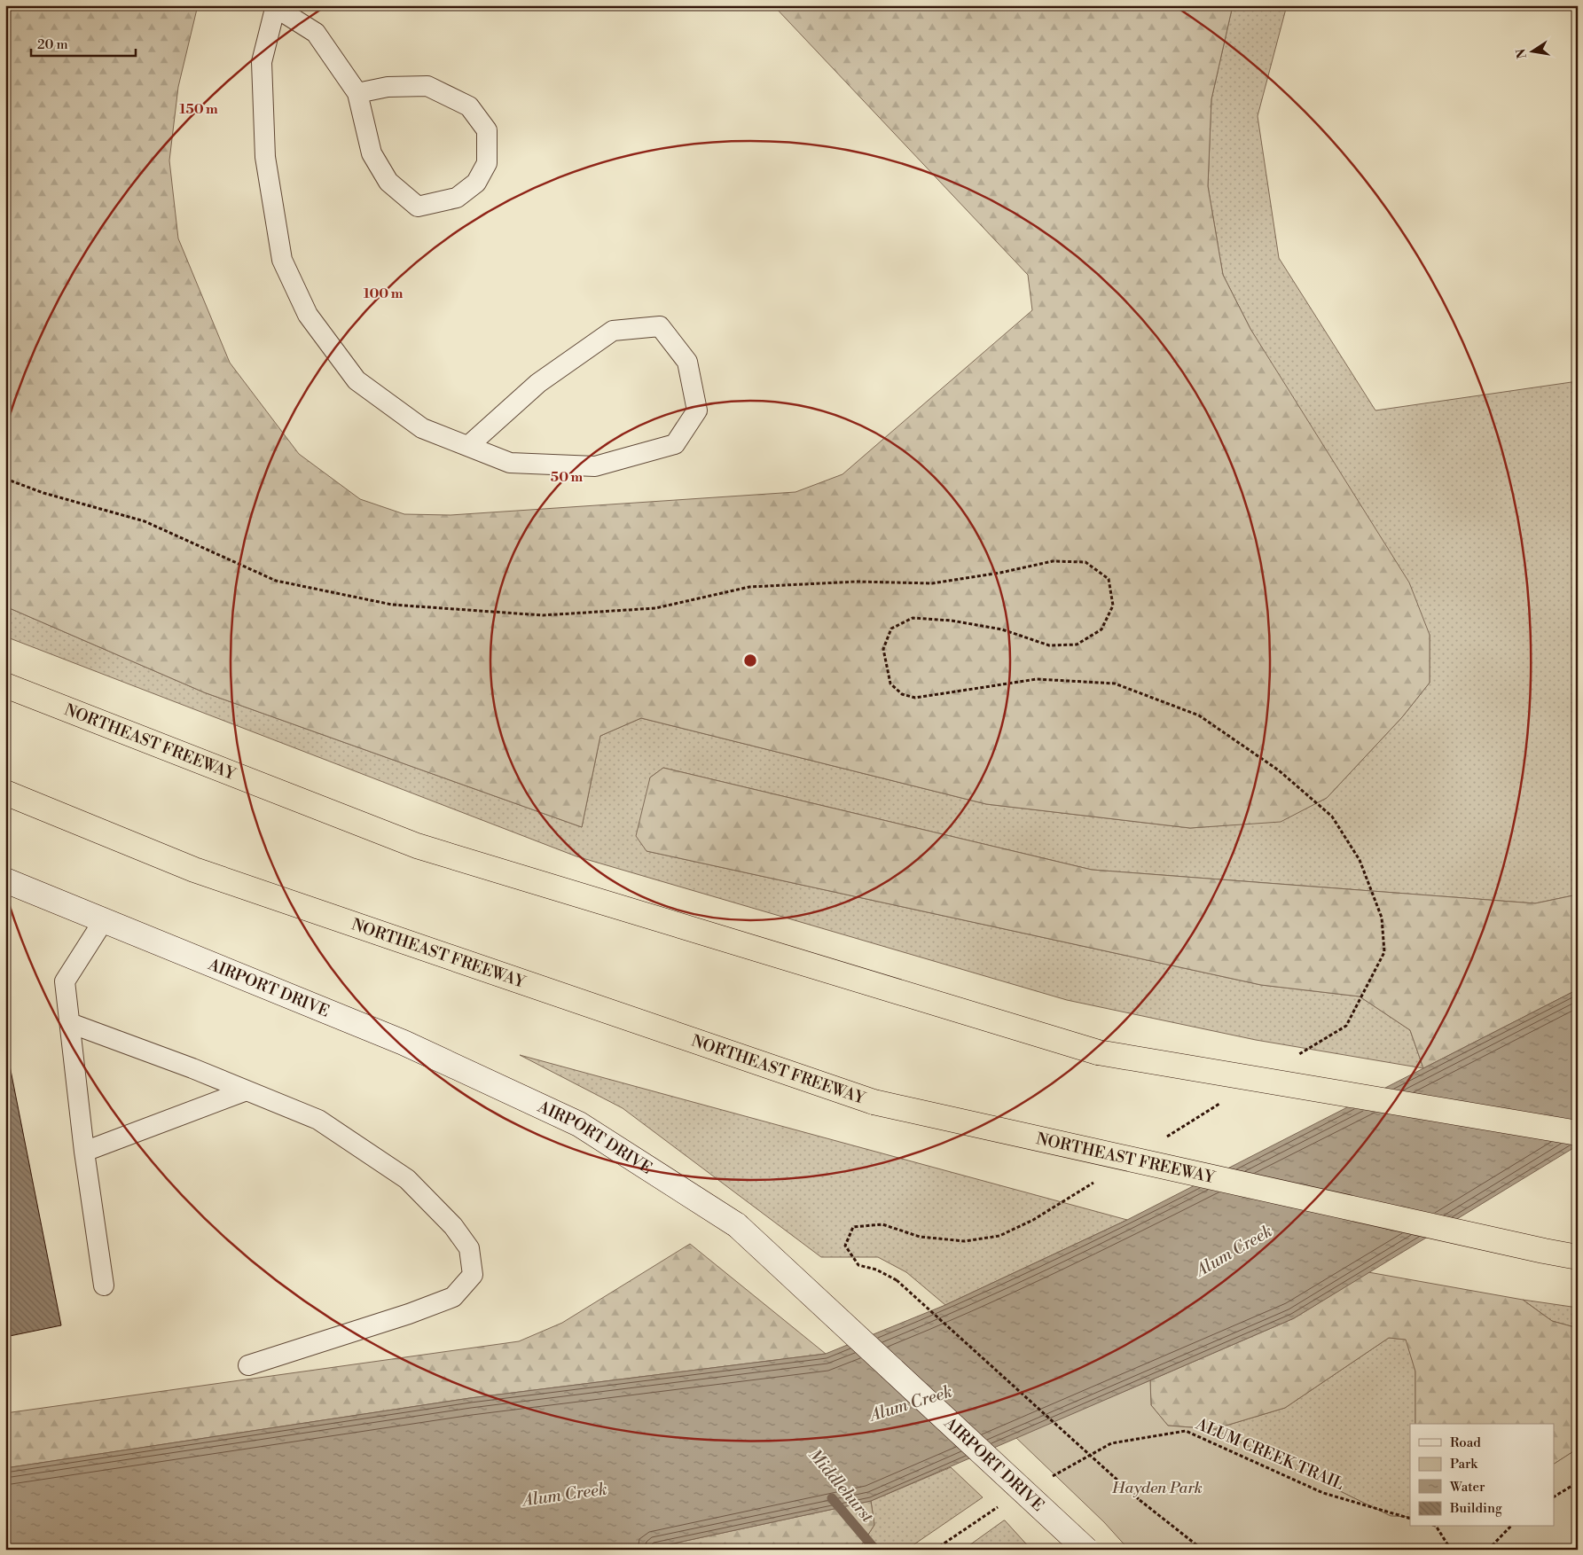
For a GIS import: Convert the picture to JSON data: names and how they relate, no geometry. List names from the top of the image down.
{
  "streets": {
    "highway": ["NORTHEAST FREEWAY"],
    "main road": ["AIRPORT DRIVE"],
    "path": ["ALUM CREEK TRAIL"]
  },
  "water": ["Alum Creek", "Middlehurst"],
  "parks": ["Hayden Park"],
  "legend": [
    "Road",
    "Park",
    "Water",
    "Building"
  ],
  "scale_bar": "20 m",
  "north": "left",
  "rings": ["150 m", "100 m", "50 m"]
}
